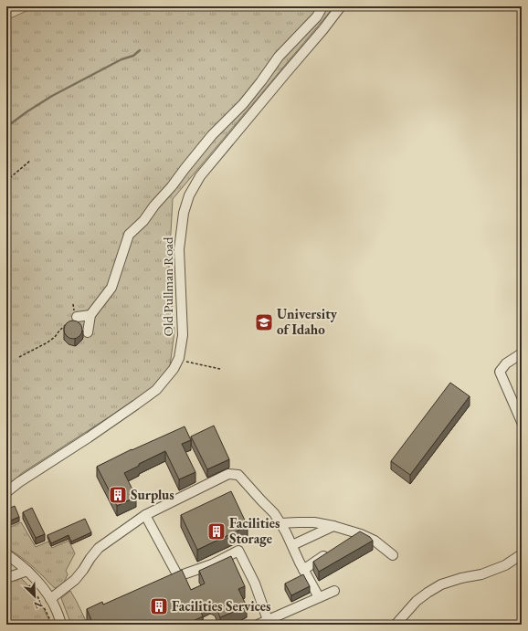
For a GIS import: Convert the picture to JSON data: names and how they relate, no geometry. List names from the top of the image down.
{
  "streets": {
    "street": ["Old Pullman Road"]
  },
  "places": {
    "school or university": ["University of Idaho"],
    "building": ["Surplus", "Facilities Storage", "Facilities Services"]
  },
  "north": "bottom right"
}
